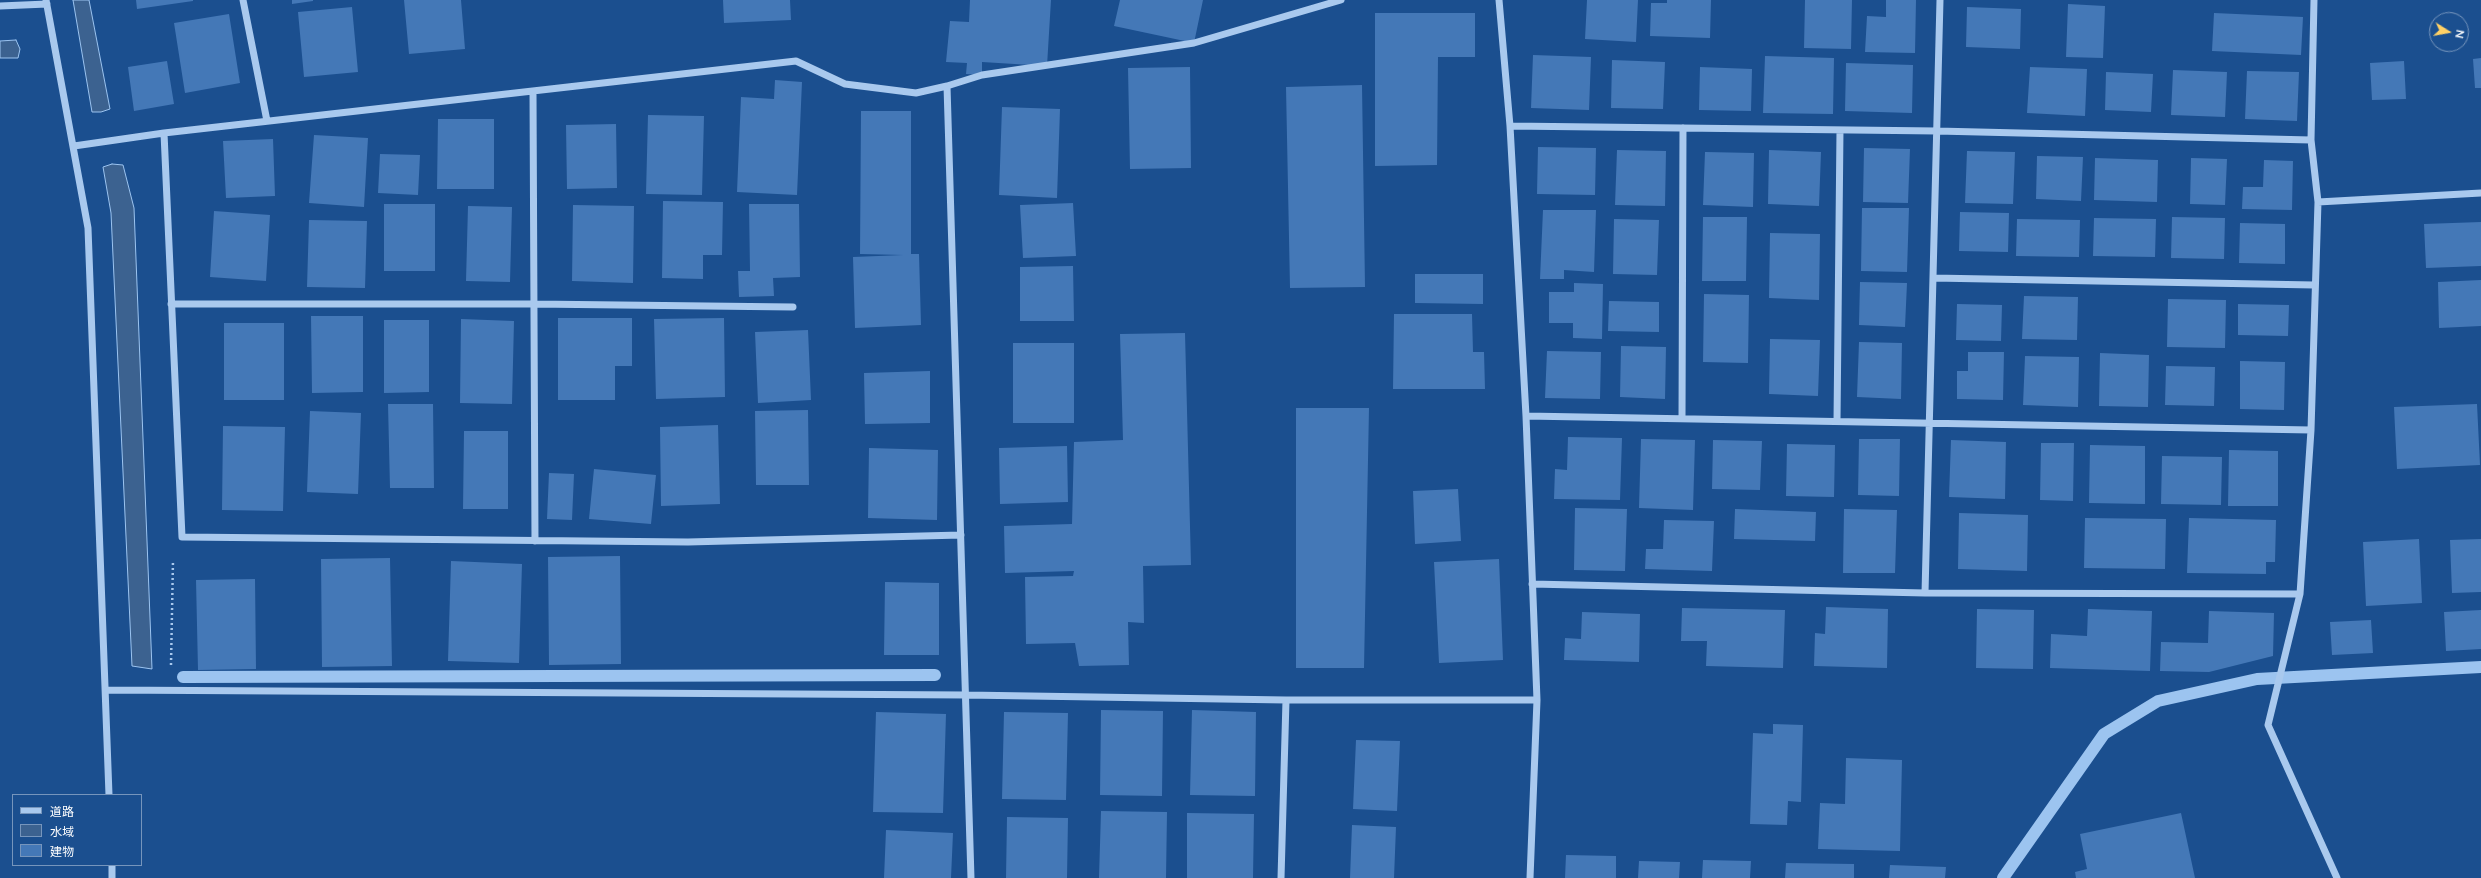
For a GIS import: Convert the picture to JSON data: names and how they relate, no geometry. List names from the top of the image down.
{
  "legend": ["道路", "水域", "建物"],
  "north": "right"
}
